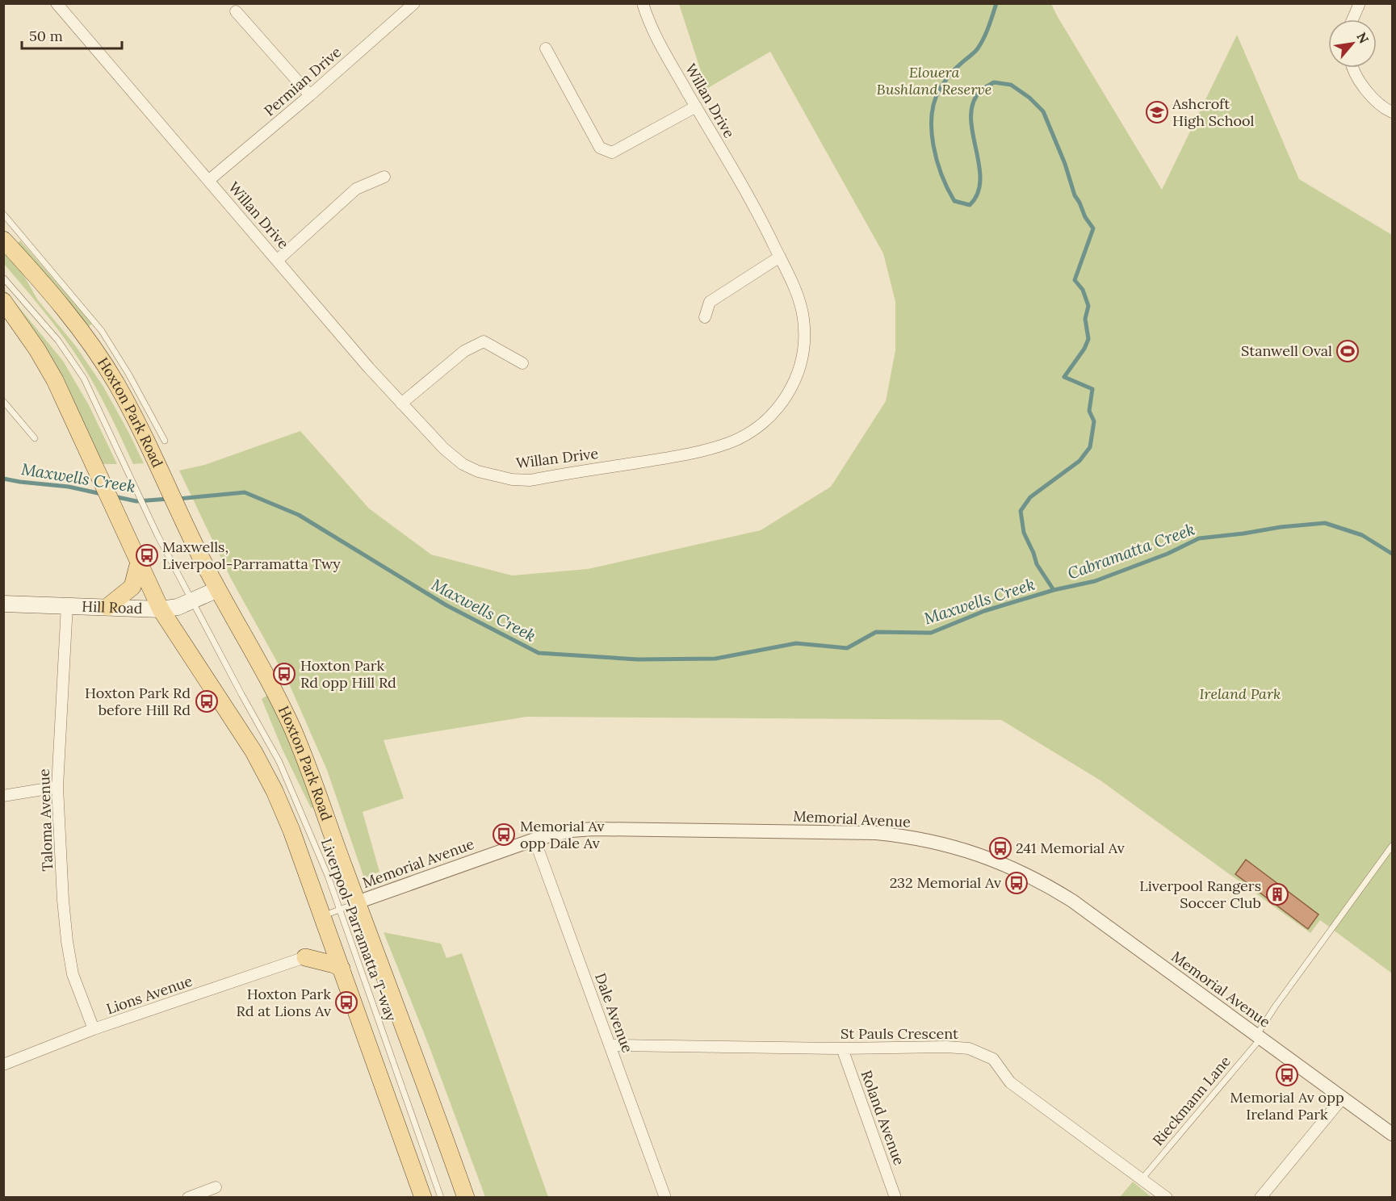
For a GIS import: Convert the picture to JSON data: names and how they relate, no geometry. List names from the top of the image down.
{
  "streets": {
    "main road": ["Hoxton Park Road", "Hill Road"],
    "street": [
      "Permian Drive",
      "Willan Drive",
      "Memorial Avenue",
      "Taloma Avenue",
      "Lions Avenue",
      "Dale Avenue",
      "St Pauls Crescent",
      "Roland Avenue"
    ],
    "lane": ["Liverpool–Parramatta T-way", "Rieckmann Lane"]
  },
  "crossings": [
    ["Permian Drive", "Willan Drive"],
    ["Hoxton Park Road", "Hill Road"],
    ["Hoxton Park Road", "Memorial Avenue"],
    ["Hill Road", "Taloma Avenue"],
    ["Hill Road", "Liverpool–Parramatta T-way"],
    ["Memorial Avenue", "Liverpool–Parramatta T-way"],
    ["Memorial Avenue", "Dale Avenue"],
    ["Memorial Avenue", "Rieckmann Lane"],
    ["Taloma Avenue", "Lions Avenue"],
    ["Dale Avenue", "St Pauls Crescent"],
    ["St Pauls Crescent", "Rieckmann Lane"],
    ["St Pauls Crescent", "Roland Avenue"]
  ],
  "water": ["Maxwells Creek", "Cabramatta Creek"],
  "parks": ["Elouera Bushland Reserve", "Ireland Park"],
  "places": {
    "school or university": ["Ashcroft High School"],
    "sports": ["Stanwell Oval"],
    "bus stop": [
      "Maxwells, Liverpool-Parramatta Twy",
      "Hoxton Park Rd opp Hill Rd",
      "Hoxton Park Rd before Hill Rd",
      "Memorial Av opp Dale Av",
      "241 Memorial Av",
      "232 Memorial Av",
      "Hoxton Park Rd at Lions Av",
      "Memorial Av opp Ireland Park"
    ],
    "building": ["Liverpool Rangers Soccer Club"]
  },
  "scale_bar": "50 m",
  "north": "top right"
}
